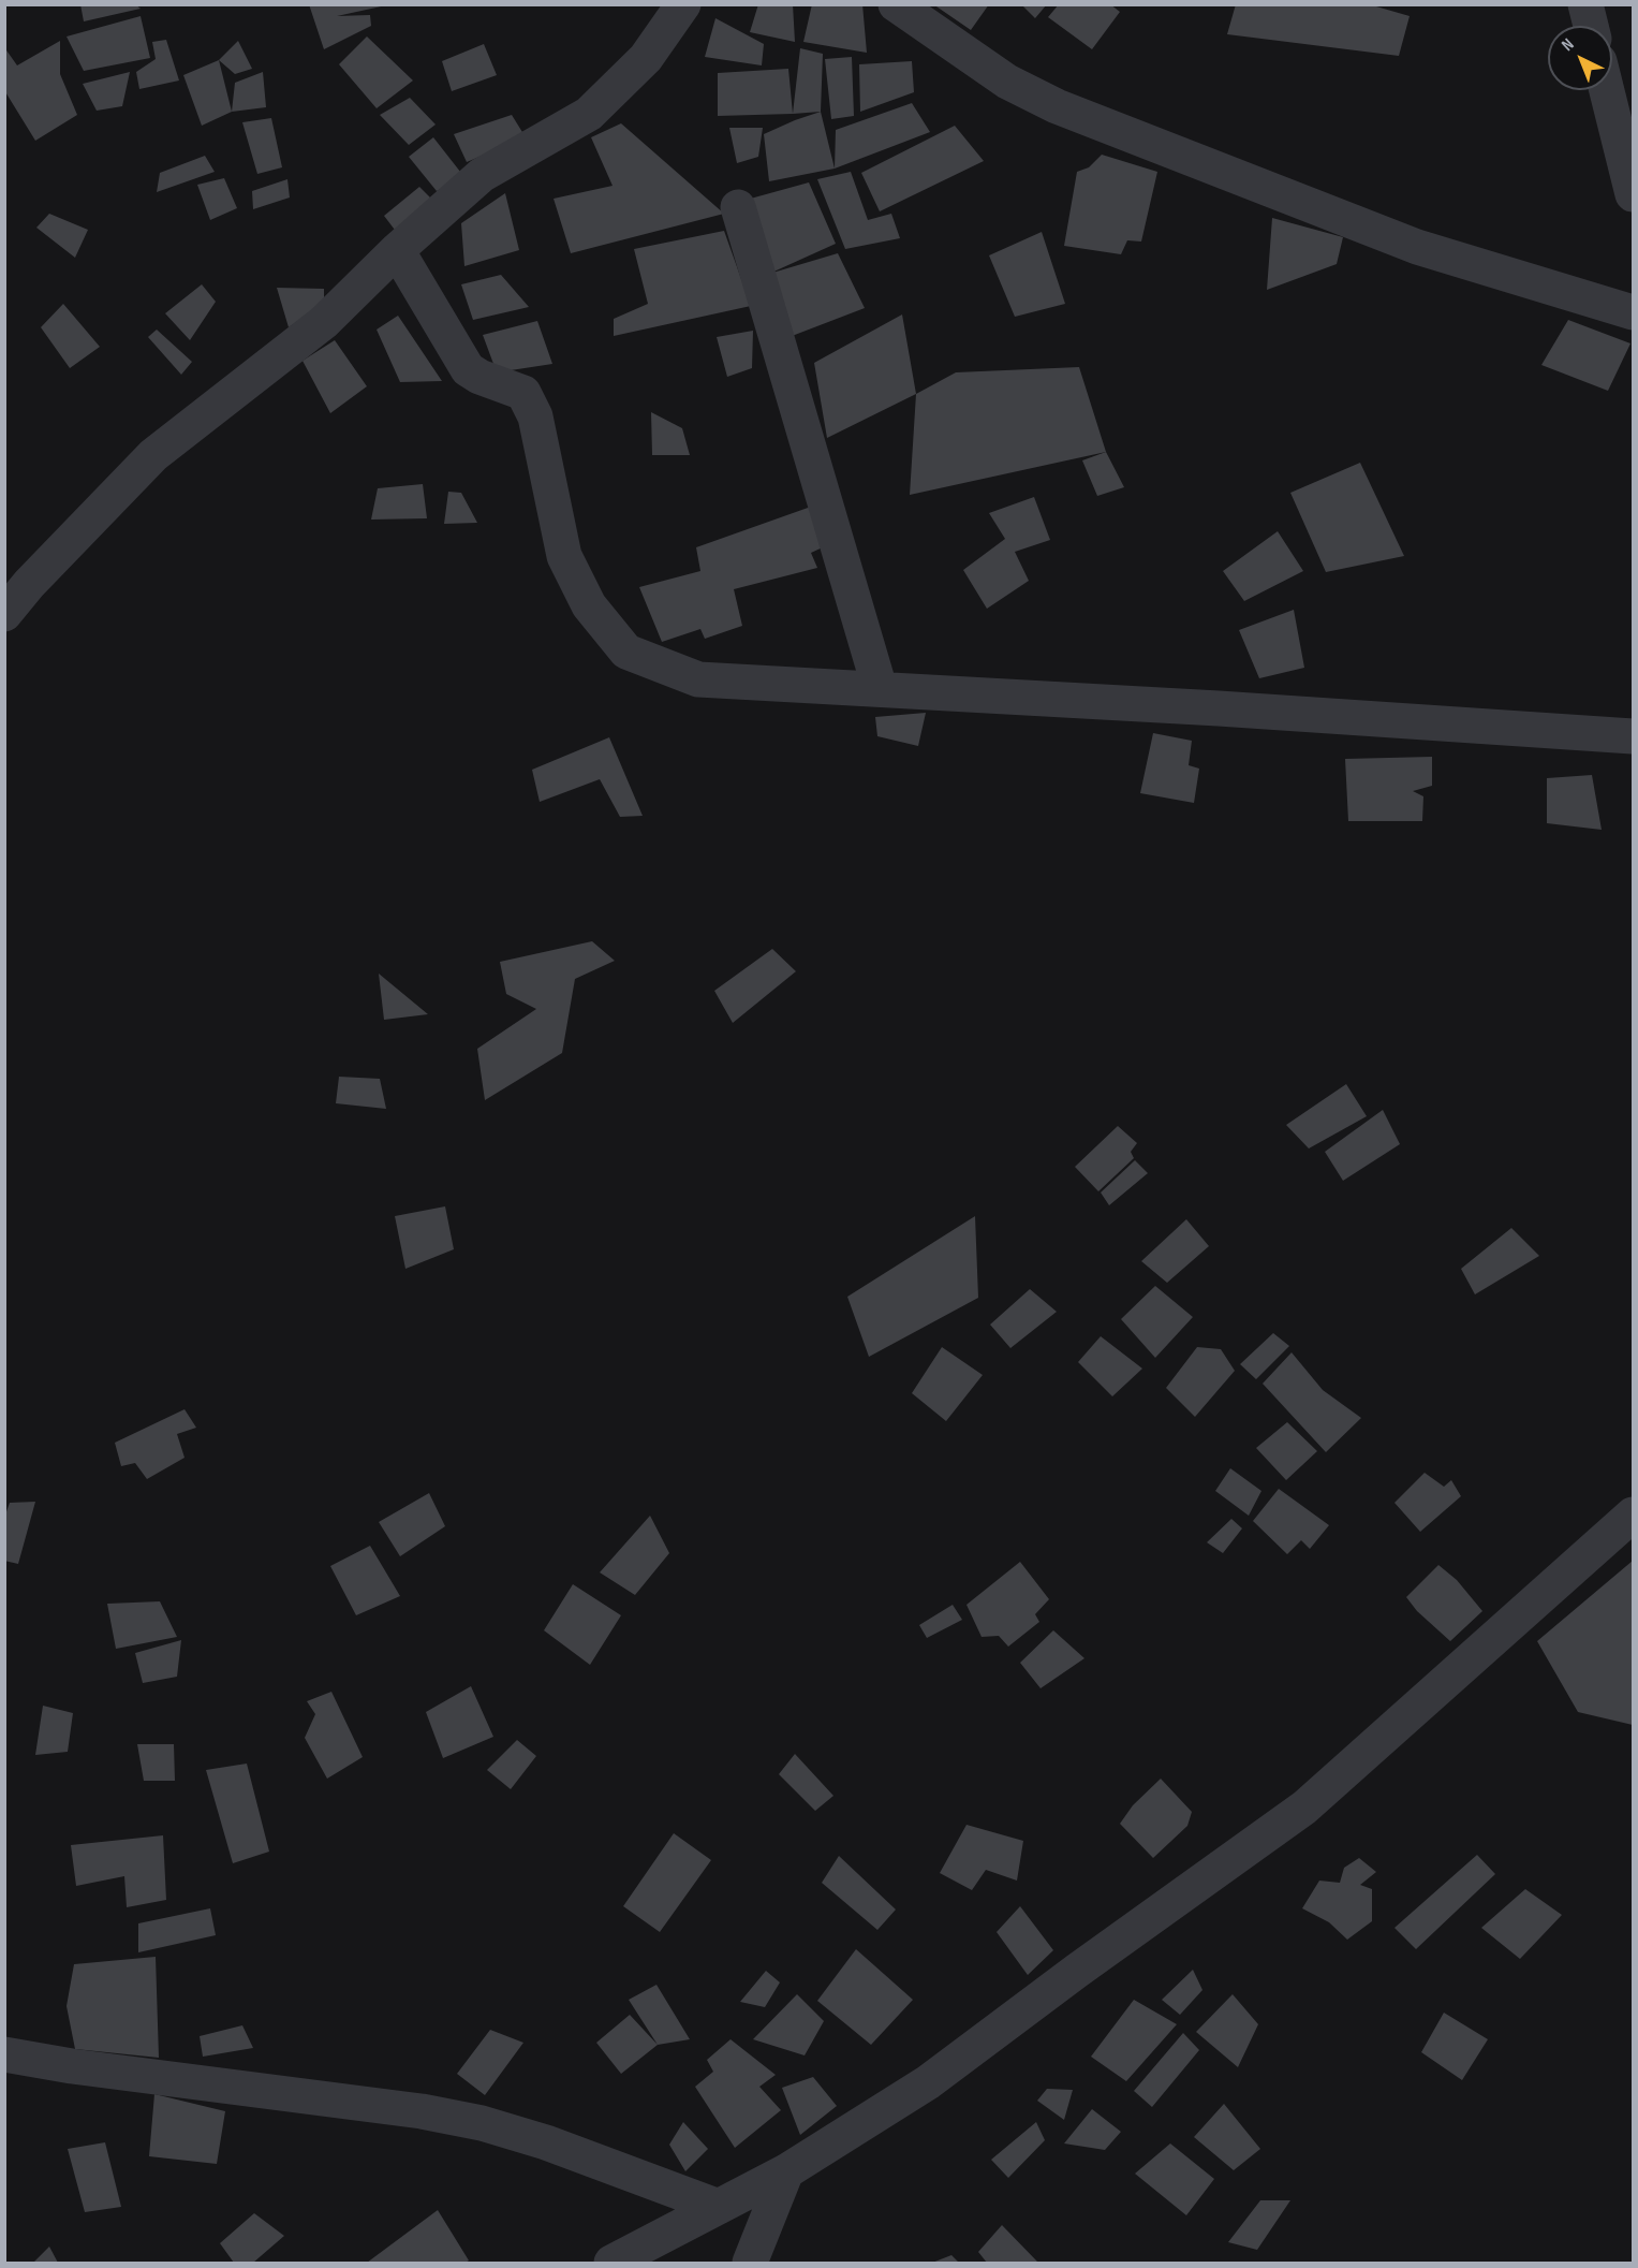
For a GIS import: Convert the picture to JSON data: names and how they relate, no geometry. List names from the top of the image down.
{
  "north": "top left"
}
